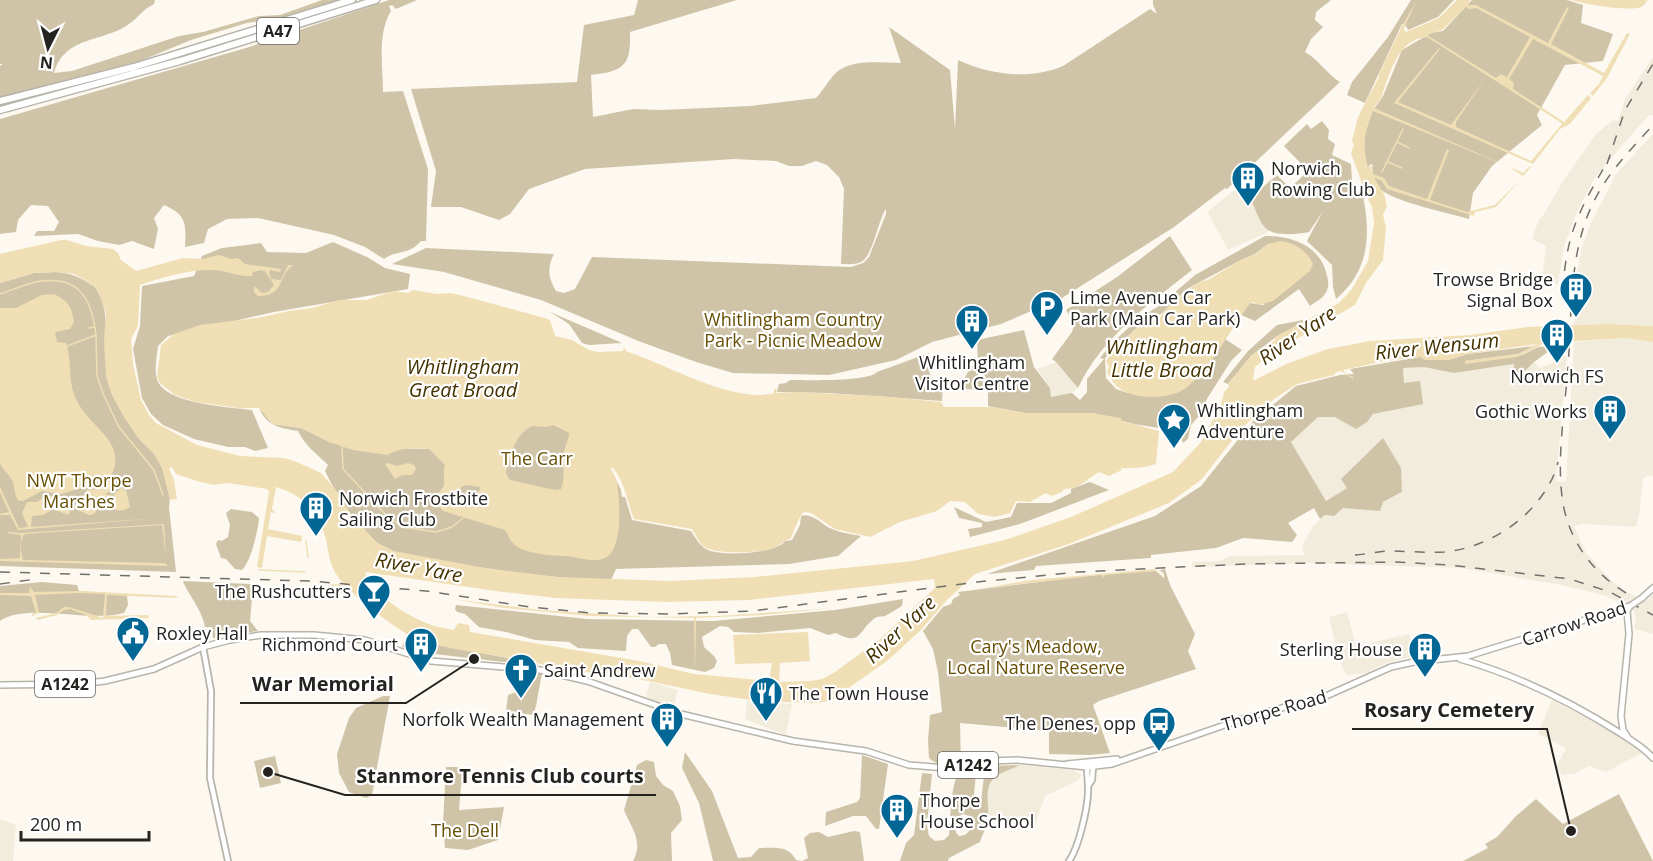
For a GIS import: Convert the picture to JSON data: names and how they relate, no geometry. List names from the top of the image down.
{
  "streets": {
    "highway": ["A47"],
    "main road": ["Carrow Road", "A1242", "Thorpe Road"]
  },
  "crossings": [
    ["Carrow Road", "Thorpe Road"],
    ["A1242", "Thorpe Road"]
  ],
  "water": [
    "River Yare",
    "Whitlingham Little Broad",
    "River Wensum",
    "Whitlingham Great Broad"
  ],
  "parks": [
    "Whitlingham Country Park - Picnic Meadow",
    "The Carr",
    "NWT Thorpe Marshes",
    "Cary's Meadow, Local Nature Reserve",
    "The Dell"
  ],
  "places": {
    "building": [
      "Norwich Rowing Club",
      "Trowse Bridge Signal Box",
      "Whitlingham Visitor Centre",
      "Norwich FS",
      "Gothic Works",
      "Norwich Frostbite Sailing Club",
      "Richmond Court",
      "Sterling House",
      "Norfolk Wealth Management",
      "Thorpe House School"
    ],
    "parking": ["Lime Avenue Car Park (Main Car Park)"],
    "place": ["Whitlingham Adventure"],
    "bar": ["The Rushcutters"],
    "other": ["War Memorial", "Stanmore Tennis Club courts", "Rosary Cemetery"],
    "public building": ["Roxley Hall"],
    "church": ["Saint Andrew"],
    "restaurant": ["The Town House"],
    "bus stop": ["The Denes, opp"]
  },
  "scale_bar": "200 m",
  "north": "bottom"
}
